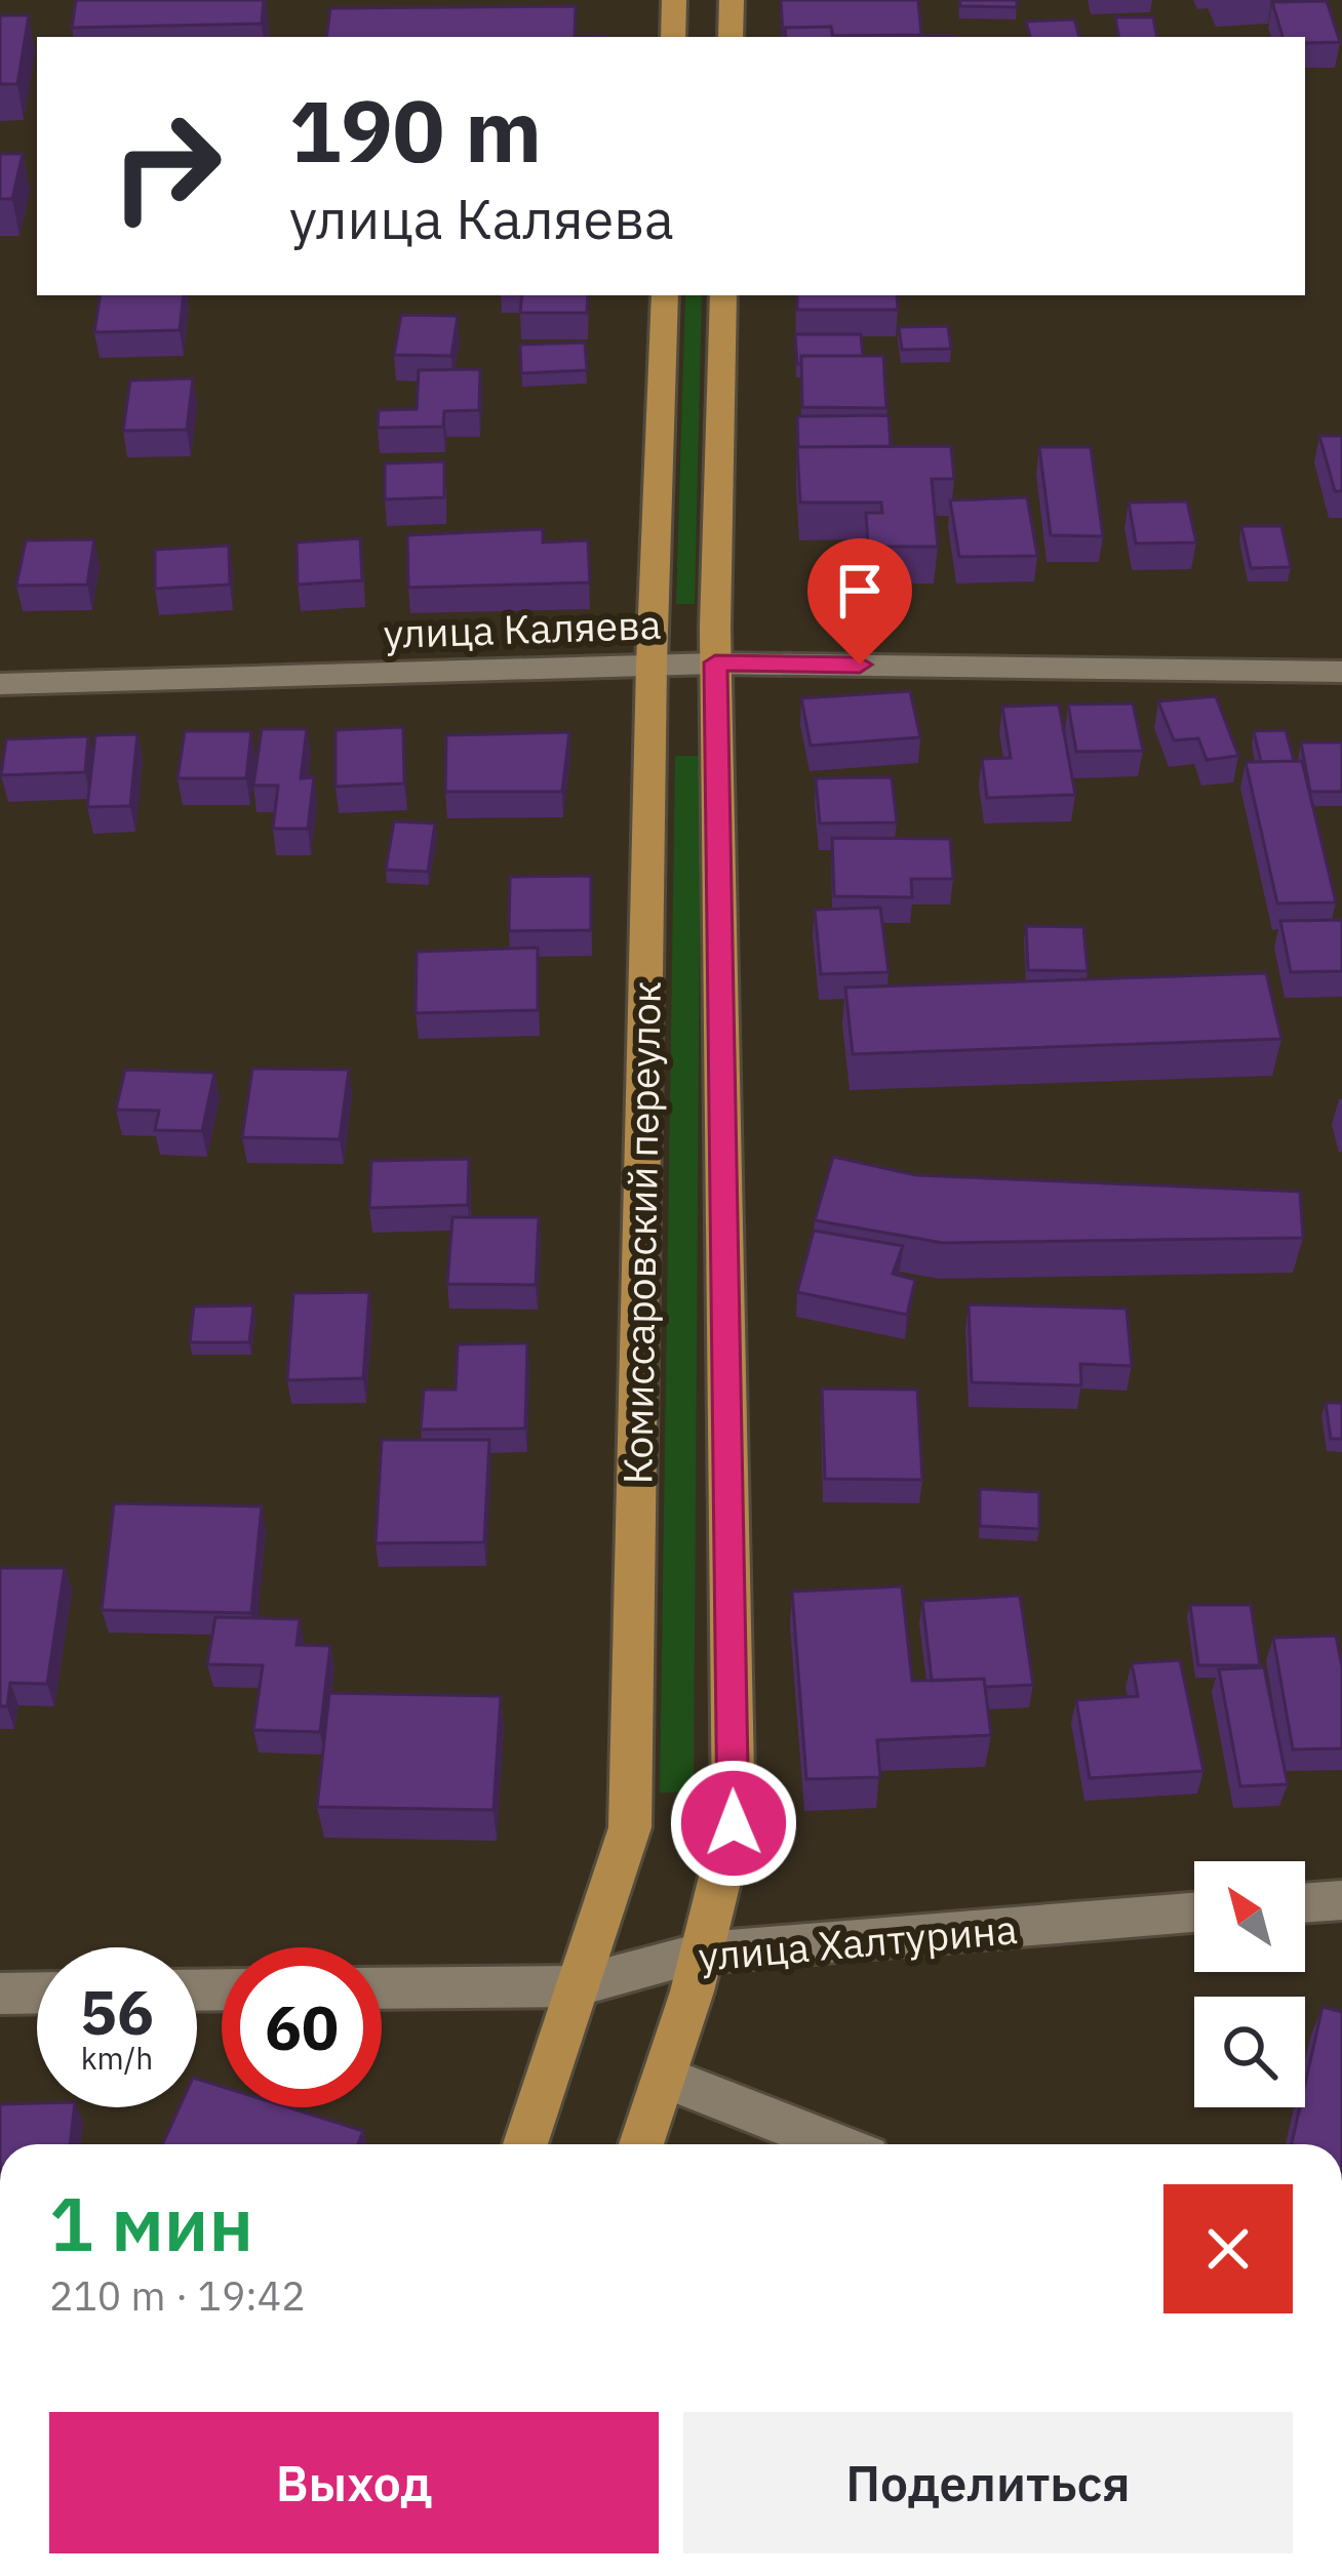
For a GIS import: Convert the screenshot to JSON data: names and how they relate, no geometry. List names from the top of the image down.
{
  "streets": {
    "main road": ["Комиссаровский переулок"],
    "street": ["улица Каляева", "улица Халтурина"]
  },
  "crossings": [
    ["улица Каляева", "Комиссаровский переулок"],
    ["Комиссаровский переулок", "улица Халтурина"]
  ],
  "north": "top left",
  "page": {
    "turn": ["190 m", "улица Каляева"],
    "speed": "56 km/h",
    "limit": "60",
    "heading": ["1 мин", "210 m · 19:42"],
    "buttons": ["Выход", "Поделиться"]
  }
}
